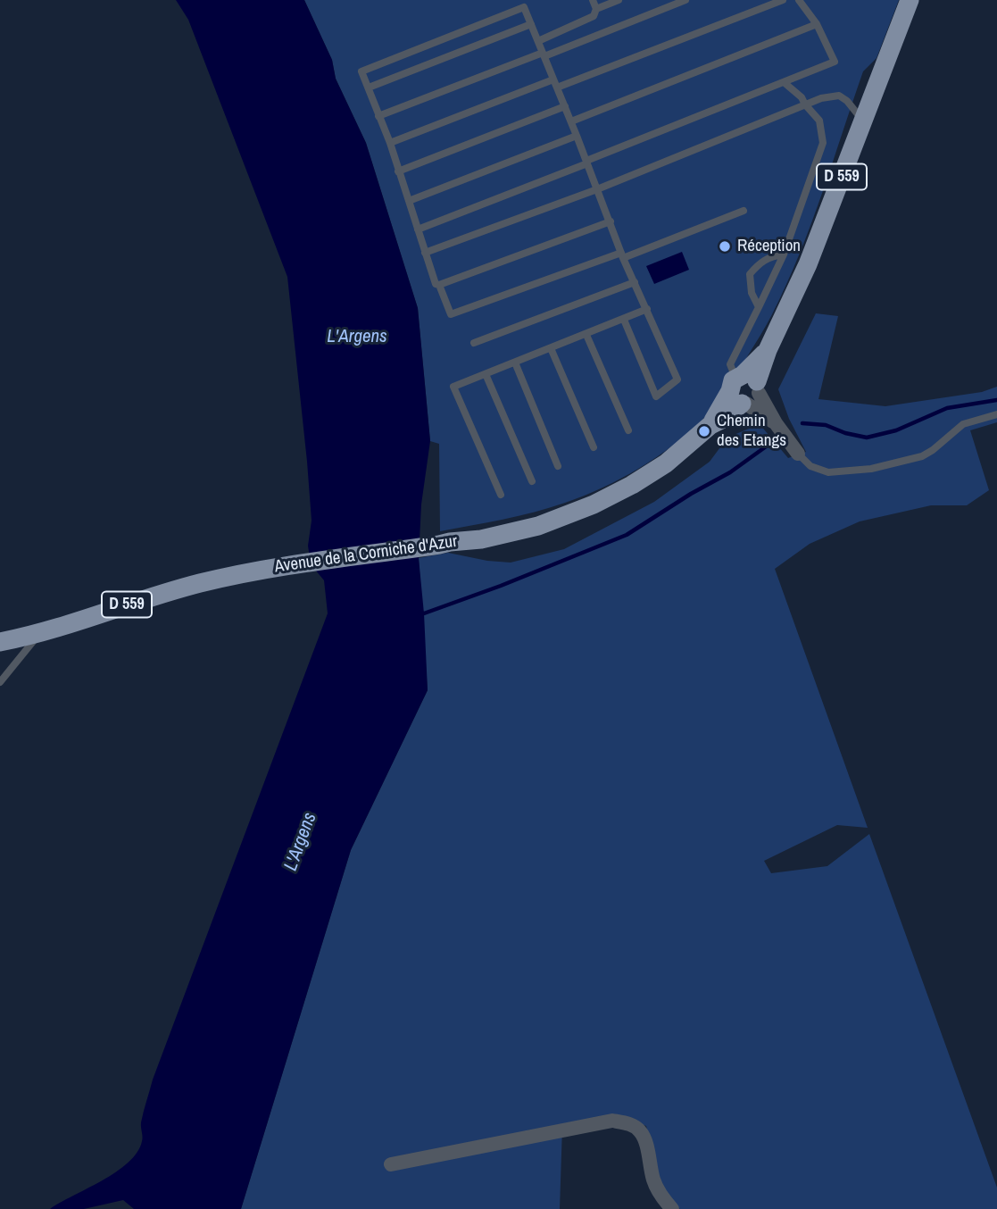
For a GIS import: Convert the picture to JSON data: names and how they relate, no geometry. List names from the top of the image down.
{
  "streets": {
    "main road": ["D 559", "Avenue de la Corniche d'Azur"]
  },
  "water": ["L'Argens"],
  "places": ["Réception", "Chemin des Etangs"]
}
